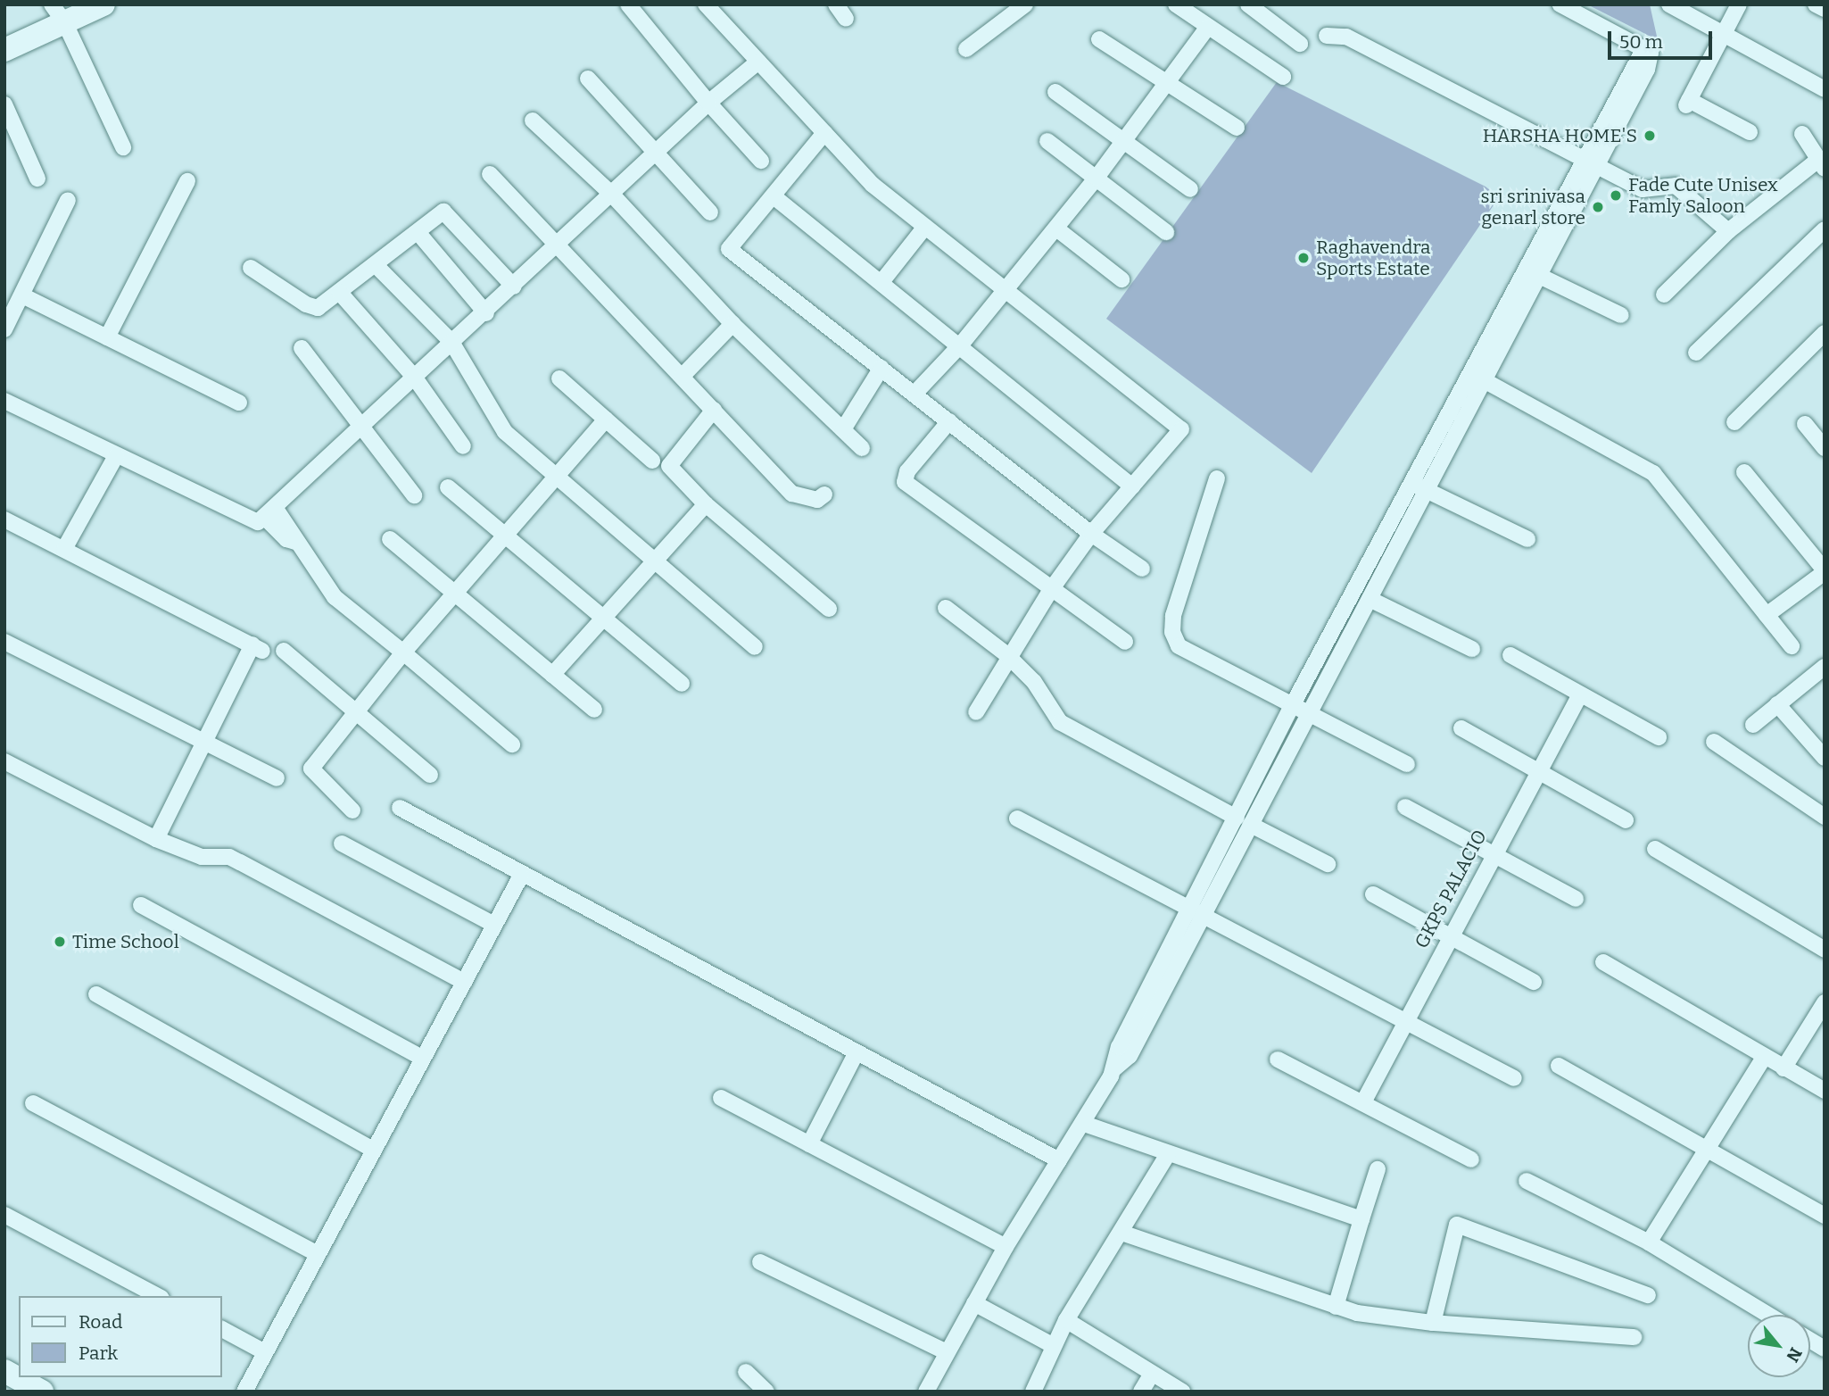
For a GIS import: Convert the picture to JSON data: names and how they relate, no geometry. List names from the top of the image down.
{
  "streets": {
    "street": ["GKPS PALACIO"]
  },
  "places": [
    "HARSHA HOME'S",
    "Fade Cute Unisex Famly Saloon",
    "sri srinivasa genarl store",
    "Raghavendra Sports Estate",
    "Time School"
  ],
  "legend": ["Road", "Park"],
  "scale_bar": "50 m",
  "north": "bottom right"
}
